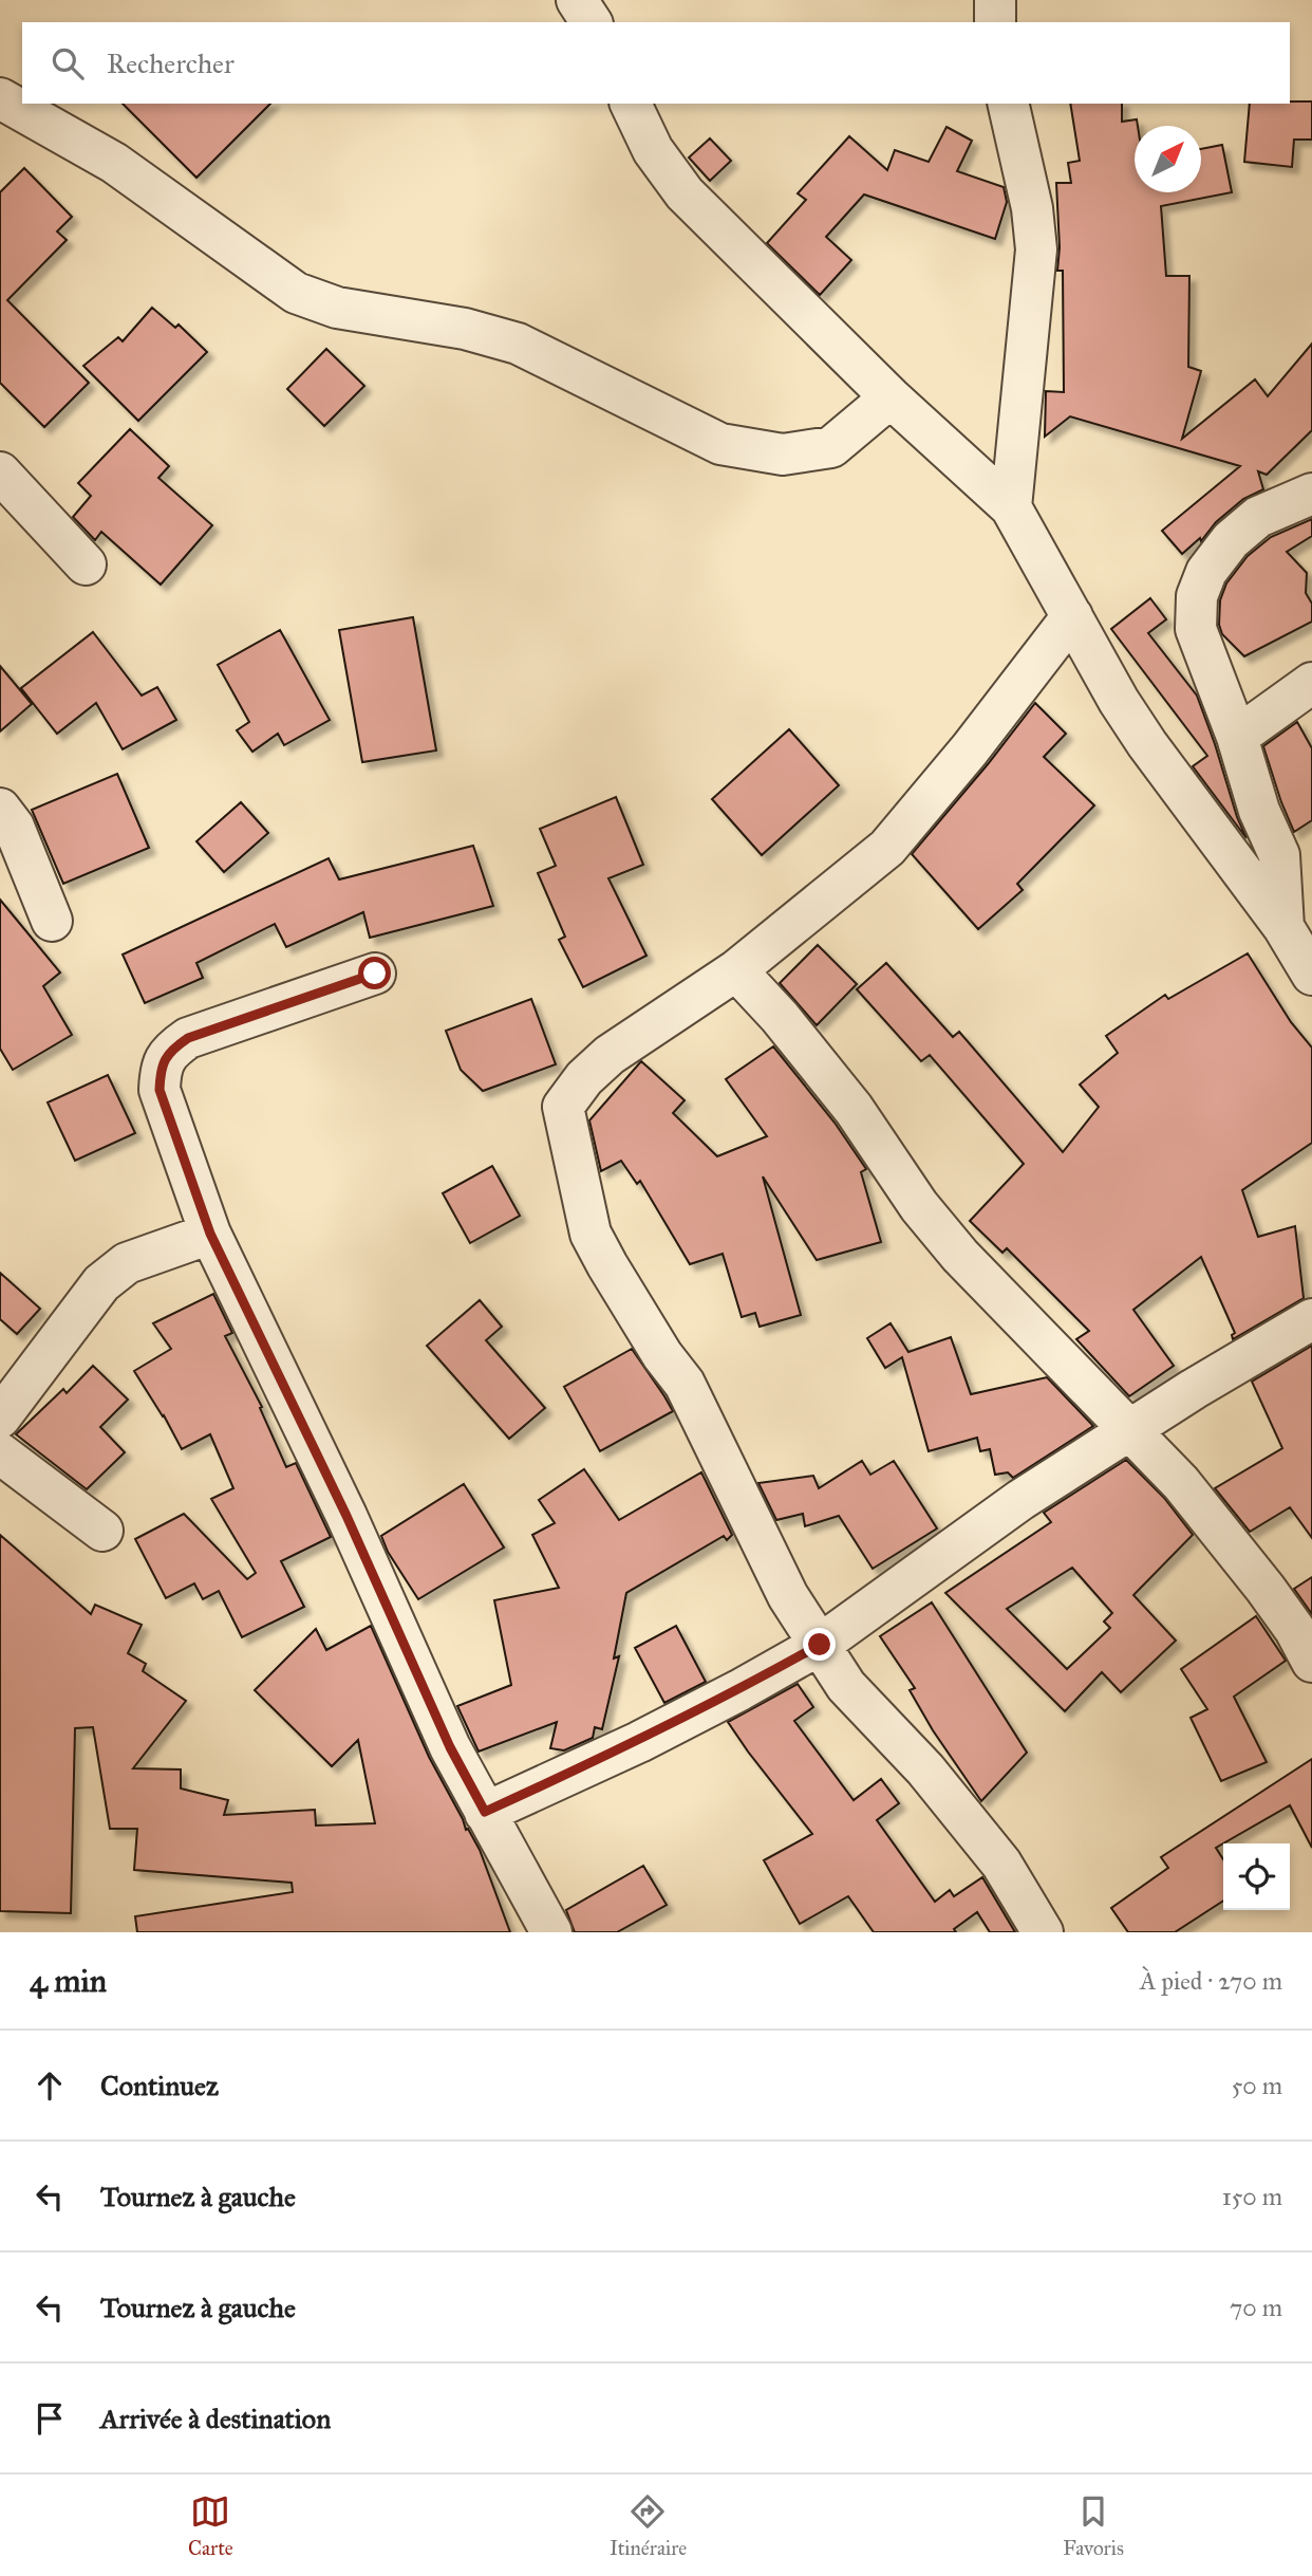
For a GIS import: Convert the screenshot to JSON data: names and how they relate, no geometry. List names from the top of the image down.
{
  "north": "top right",
  "page": {
    "search": "Rechercher",
    "heading": ["4 min", "À pied · 270 m"],
    "list": [
      ["Continuez", "50 m"],
      ["Tournez à gauche", "150 m"],
      ["Tournez à gauche", "70 m"],
      "Arrivée à destination"
    ],
    "nav": ["Carte", "Itinéraire", "Favoris"]
  }
}
